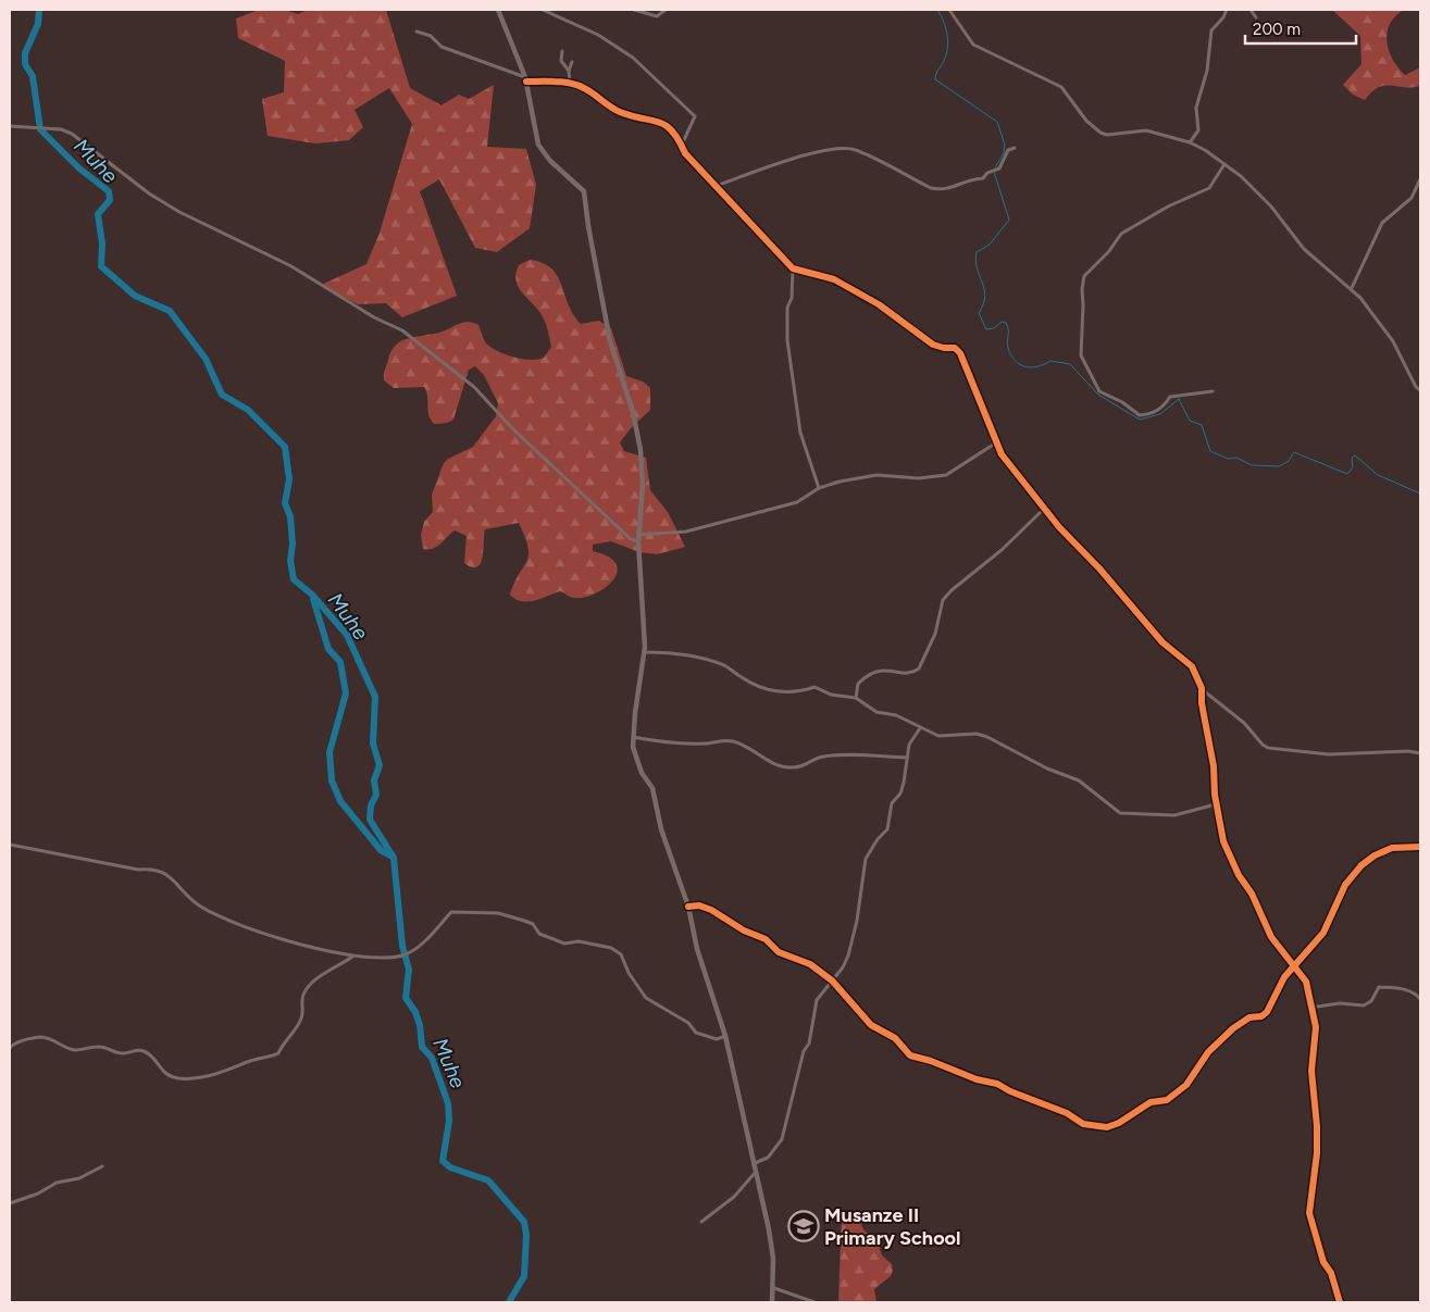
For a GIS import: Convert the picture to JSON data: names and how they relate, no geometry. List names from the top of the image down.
{
  "water": ["Muhe"],
  "places": {
    "school or university": ["Musanze II Primary School"]
  },
  "scale_bar": "200 m"
}
